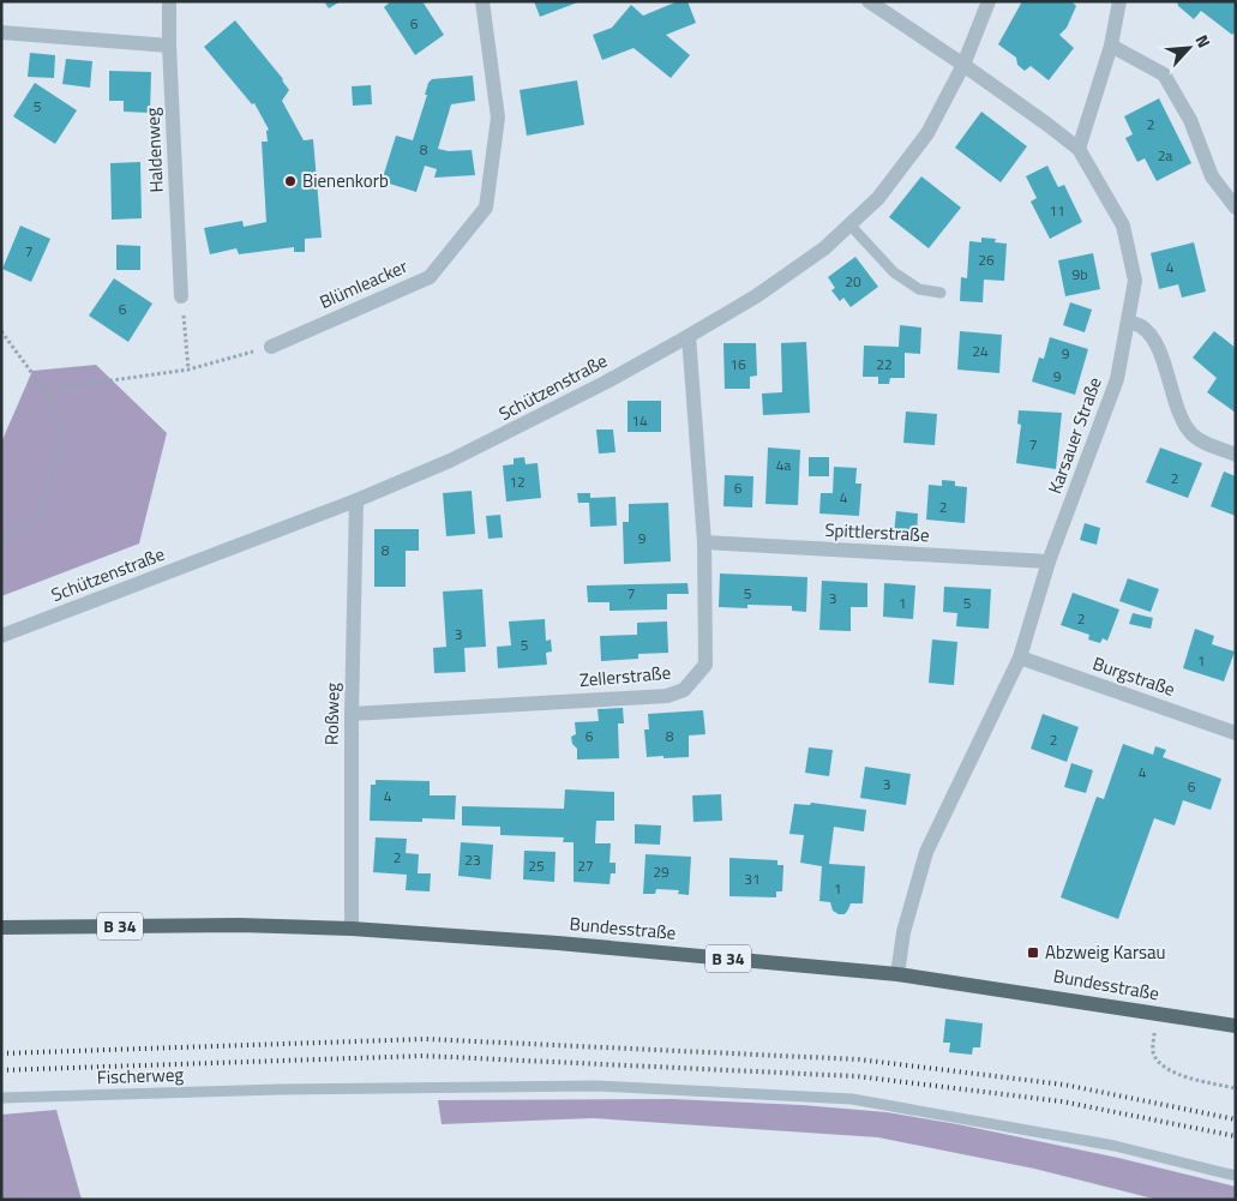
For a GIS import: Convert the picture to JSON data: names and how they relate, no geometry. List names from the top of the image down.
{
  "streets": {
    "main road": ["B 34", "Bundesstraße"],
    "street": [
      "Haldenweg",
      "Blümleacker",
      "Schützenstraße",
      "Karsauer Straße",
      "Spittlerstraße",
      "Zellerstraße",
      "Burgstraße",
      "Roßweg"
    ],
    "lane": ["Fischerweg"]
  },
  "crossings": [
    ["Schützenstraße", "Karsauer Straße"],
    ["Schützenstraße", "Zellerstraße"],
    ["Schützenstraße", "Roßweg"],
    ["Karsauer Straße", "Spittlerstraße"],
    ["Karsauer Straße", "Burgstraße"],
    ["Karsauer Straße", "Bundesstraße"],
    ["Spittlerstraße", "Zellerstraße"],
    ["Zellerstraße", "Roßweg"],
    ["Roßweg", "Bundesstraße"]
  ],
  "places": {
    "other": ["Bienenkorb"],
    "transit": ["Abzweig Karsau"]
  },
  "house_numbers": [
    "6",
    "5",
    "2",
    "8",
    "2a",
    "11",
    "7",
    "26",
    "4",
    "9b",
    "20",
    "6",
    "24",
    "9",
    "16",
    "22",
    "9",
    "14",
    "7",
    "4a",
    "2",
    "12",
    "6",
    "4",
    "2",
    "9",
    "8",
    "7",
    "5",
    "3",
    "1",
    "5",
    "2",
    "3",
    "5",
    "1",
    "6",
    "8",
    "2",
    "4",
    "3",
    "6",
    "4",
    "2",
    "23",
    "25",
    "27",
    "29",
    "31",
    "1"
  ],
  "north": "top right"
}
